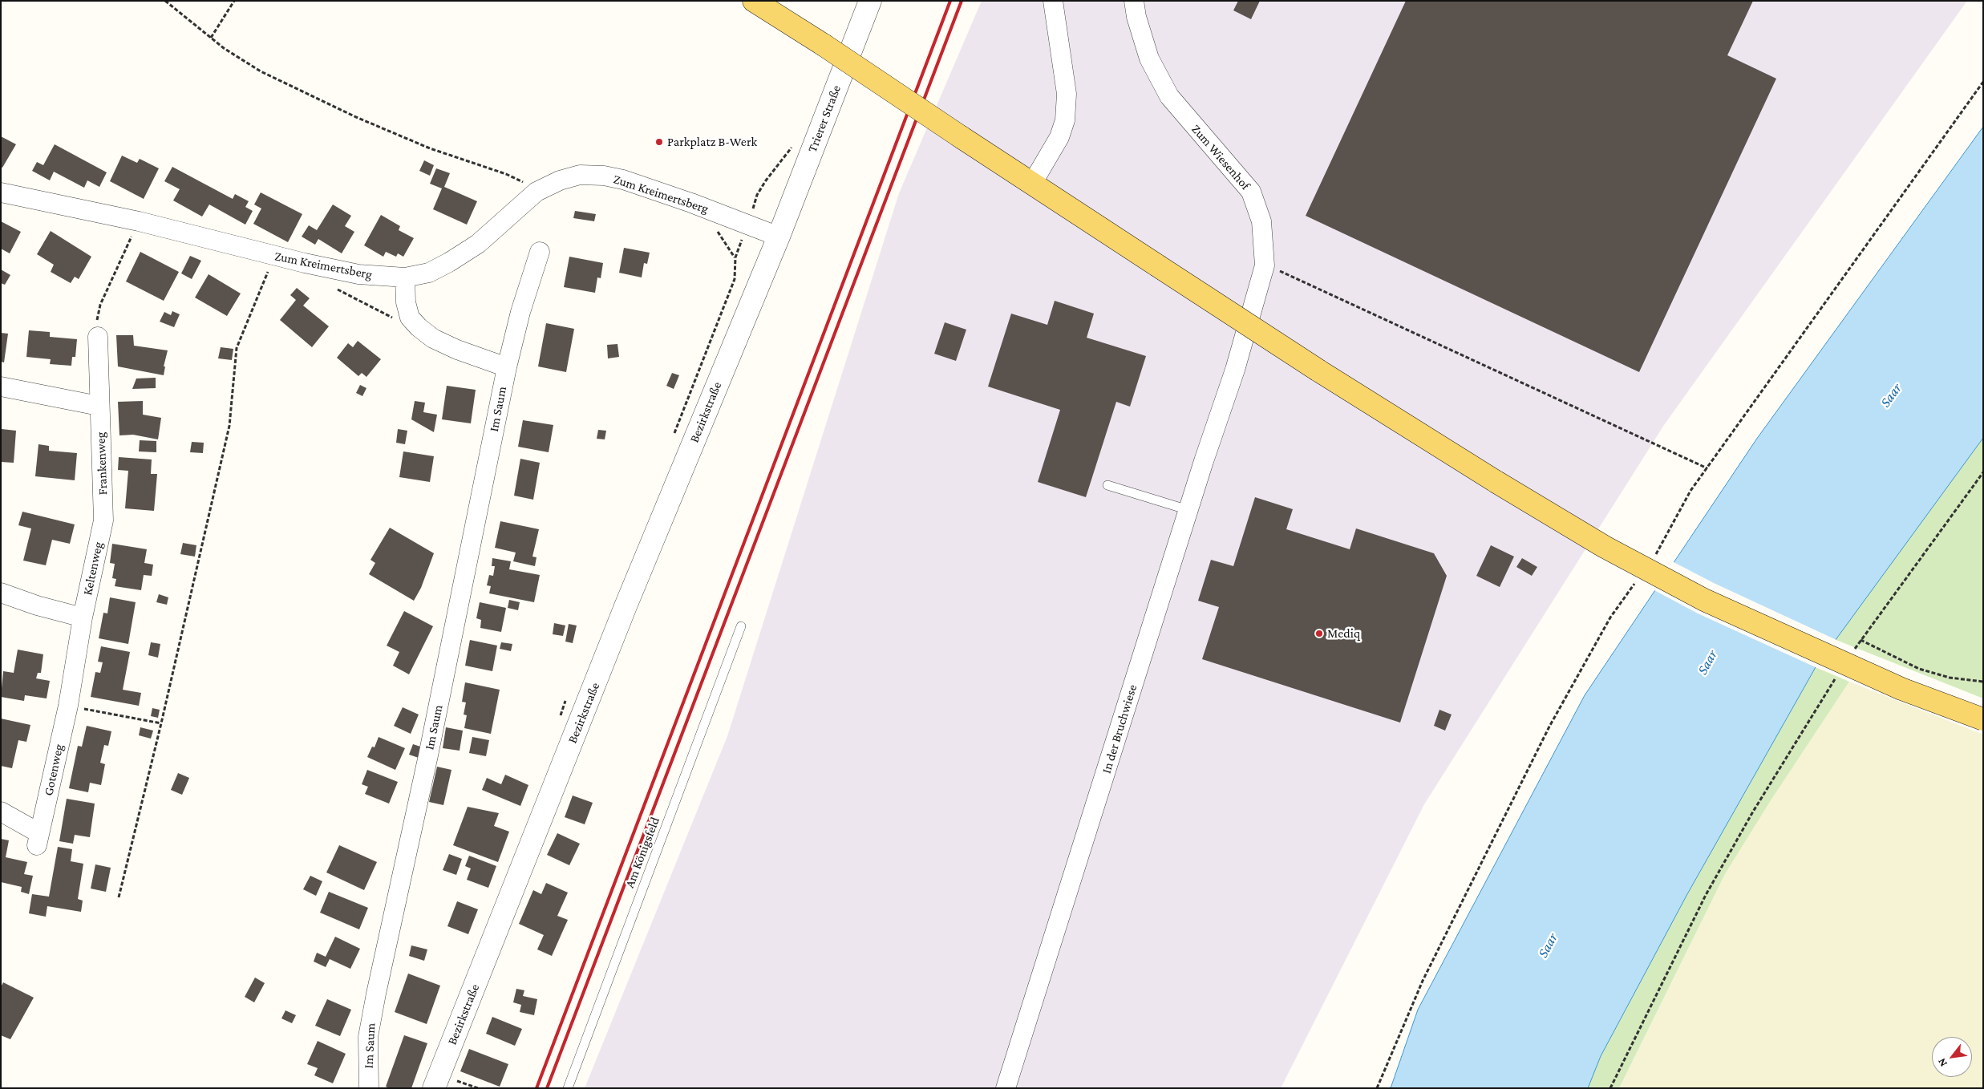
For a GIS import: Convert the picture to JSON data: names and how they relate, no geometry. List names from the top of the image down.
{
  "streets": {
    "street": [
      "Trierer Straße",
      "Zum Wiesenhof",
      "Zum Kreimertsberg",
      "Im Saum",
      "Bezirkstraße",
      "Frankenweg",
      "Keltenweg",
      "In der Bruchwiese",
      "Gotenweg"
    ],
    "lane": ["Am Königsfeld"]
  },
  "crossings": [
    ["Trierer Straße", "Zum Kreimertsberg"],
    ["Trierer Straße", "Bezirkstraße"],
    ["Zum Wiesenhof", "In der Bruchwiese"],
    ["Frankenweg", "Keltenweg"],
    ["Keltenweg", "Gotenweg"]
  ],
  "water": ["Saar"],
  "places": ["Parkplatz B-Werk", "Mediq"],
  "north": "bottom left"
}
